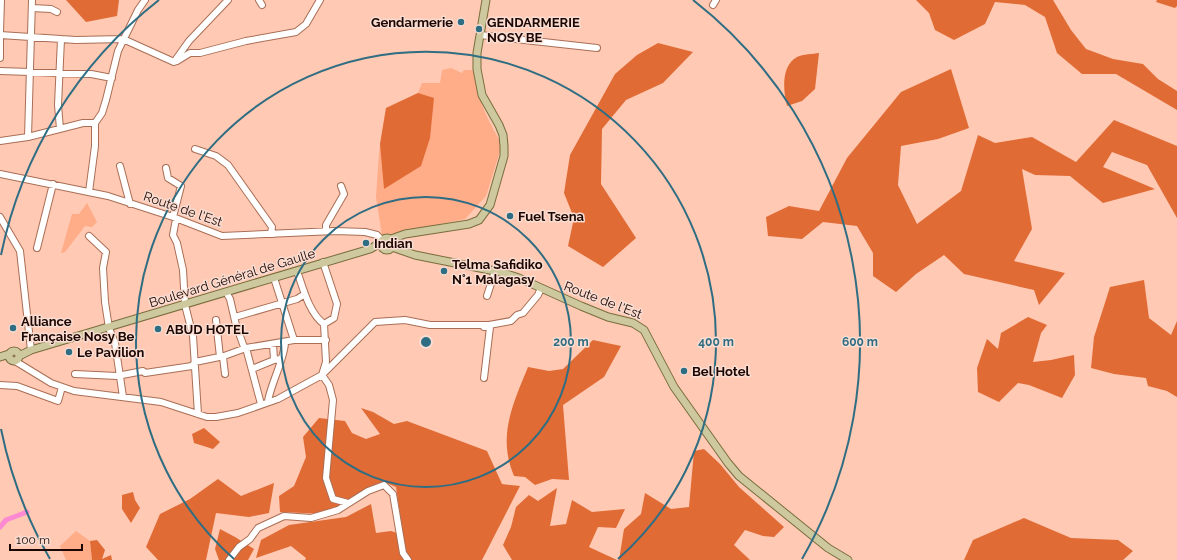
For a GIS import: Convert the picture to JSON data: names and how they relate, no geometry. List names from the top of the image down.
{
  "streets": {
    "main road": ["Route de l'Est", "Boulevard Général de Gaulle"]
  },
  "crossings": [
    ["Route de l'Est", "Boulevard Général de Gaulle"]
  ],
  "places": [
    "Gendarmerie",
    "GENDARMERIE NOSY BE",
    "Fuel Tsena",
    "Indian",
    "Telma Safidiko N°1 Malagasy",
    "Alliance Française Nosy Be",
    "ABUD HOTEL",
    "Le Pavilion",
    "Bel Hotel"
  ],
  "scale_bar": "100 m",
  "rings": ["200 m", "400 m", "600 m"]
}
